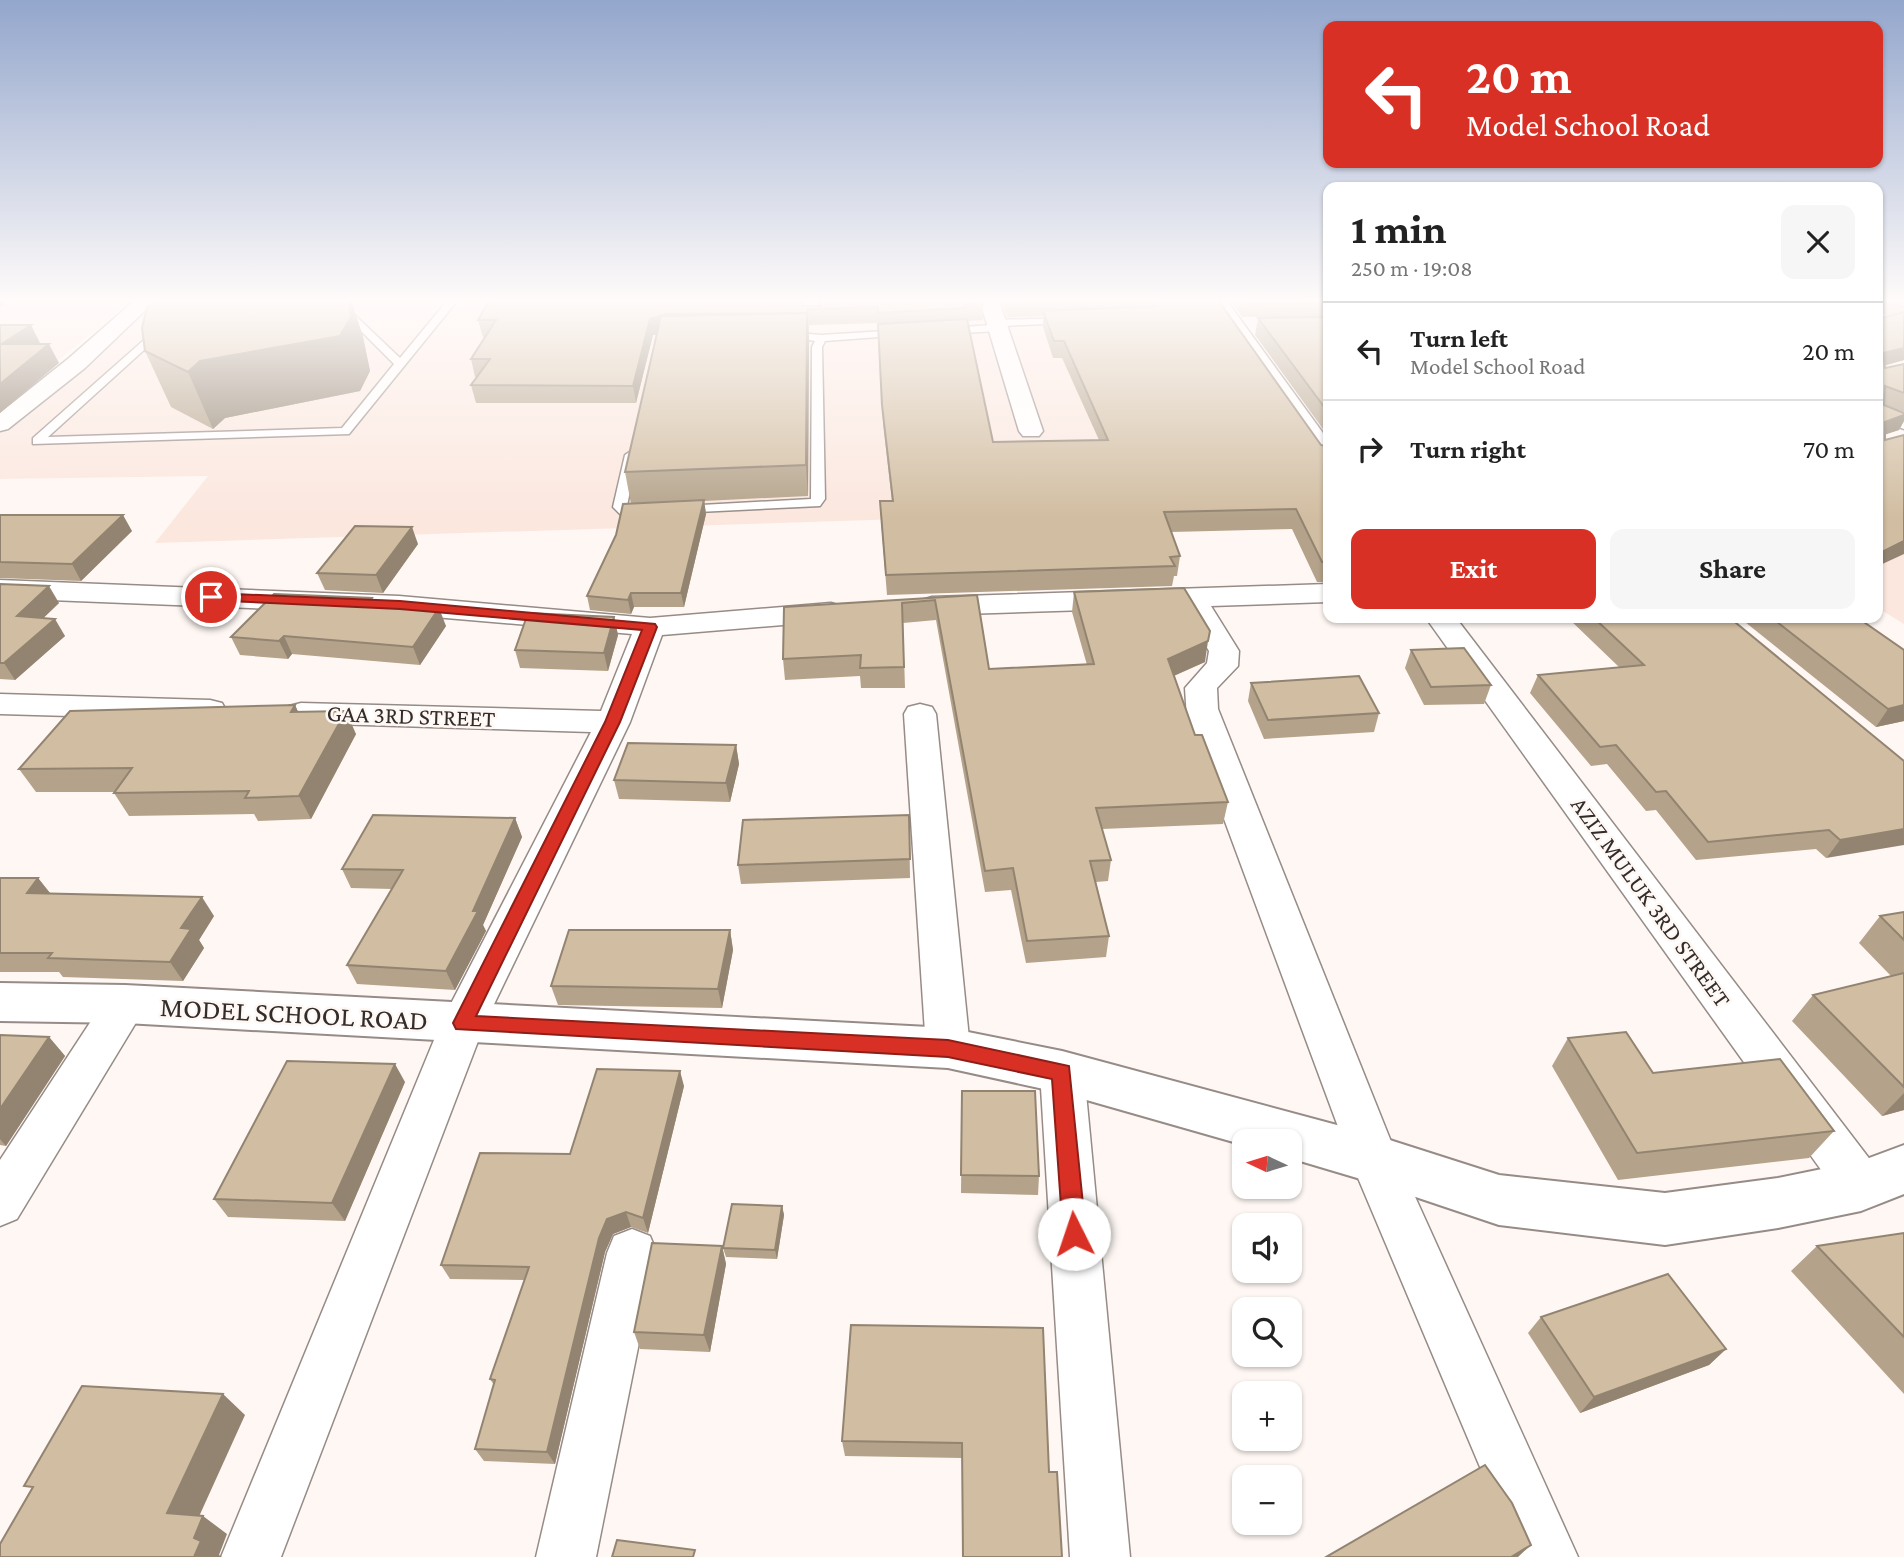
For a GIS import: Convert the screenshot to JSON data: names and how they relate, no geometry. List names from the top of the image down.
{
  "streets": {
    "street": ["GAA 3RD STREET", "AZIZ MULUK 3RD STREET", "MODEL SCHOOL ROAD"]
  },
  "crossings": [
    ["AZIZ MULUK 3RD STREET", "MODEL SCHOOL ROAD"]
  ],
  "north": "left",
  "page": {
    "turn": ["20 m", "Model School Road"],
    "heading": ["1 min", "250 m · 19:08"],
    "list": [
      {
        "name": "Turn left",
        "note": "Model School Road",
        "value": "20 m"
      },
      {
        "name": "Turn right",
        "value": "70 m"
      }
    ],
    "buttons": ["Exit", "Share"],
    "map_buttons": ["+", "−"]
  }
}
